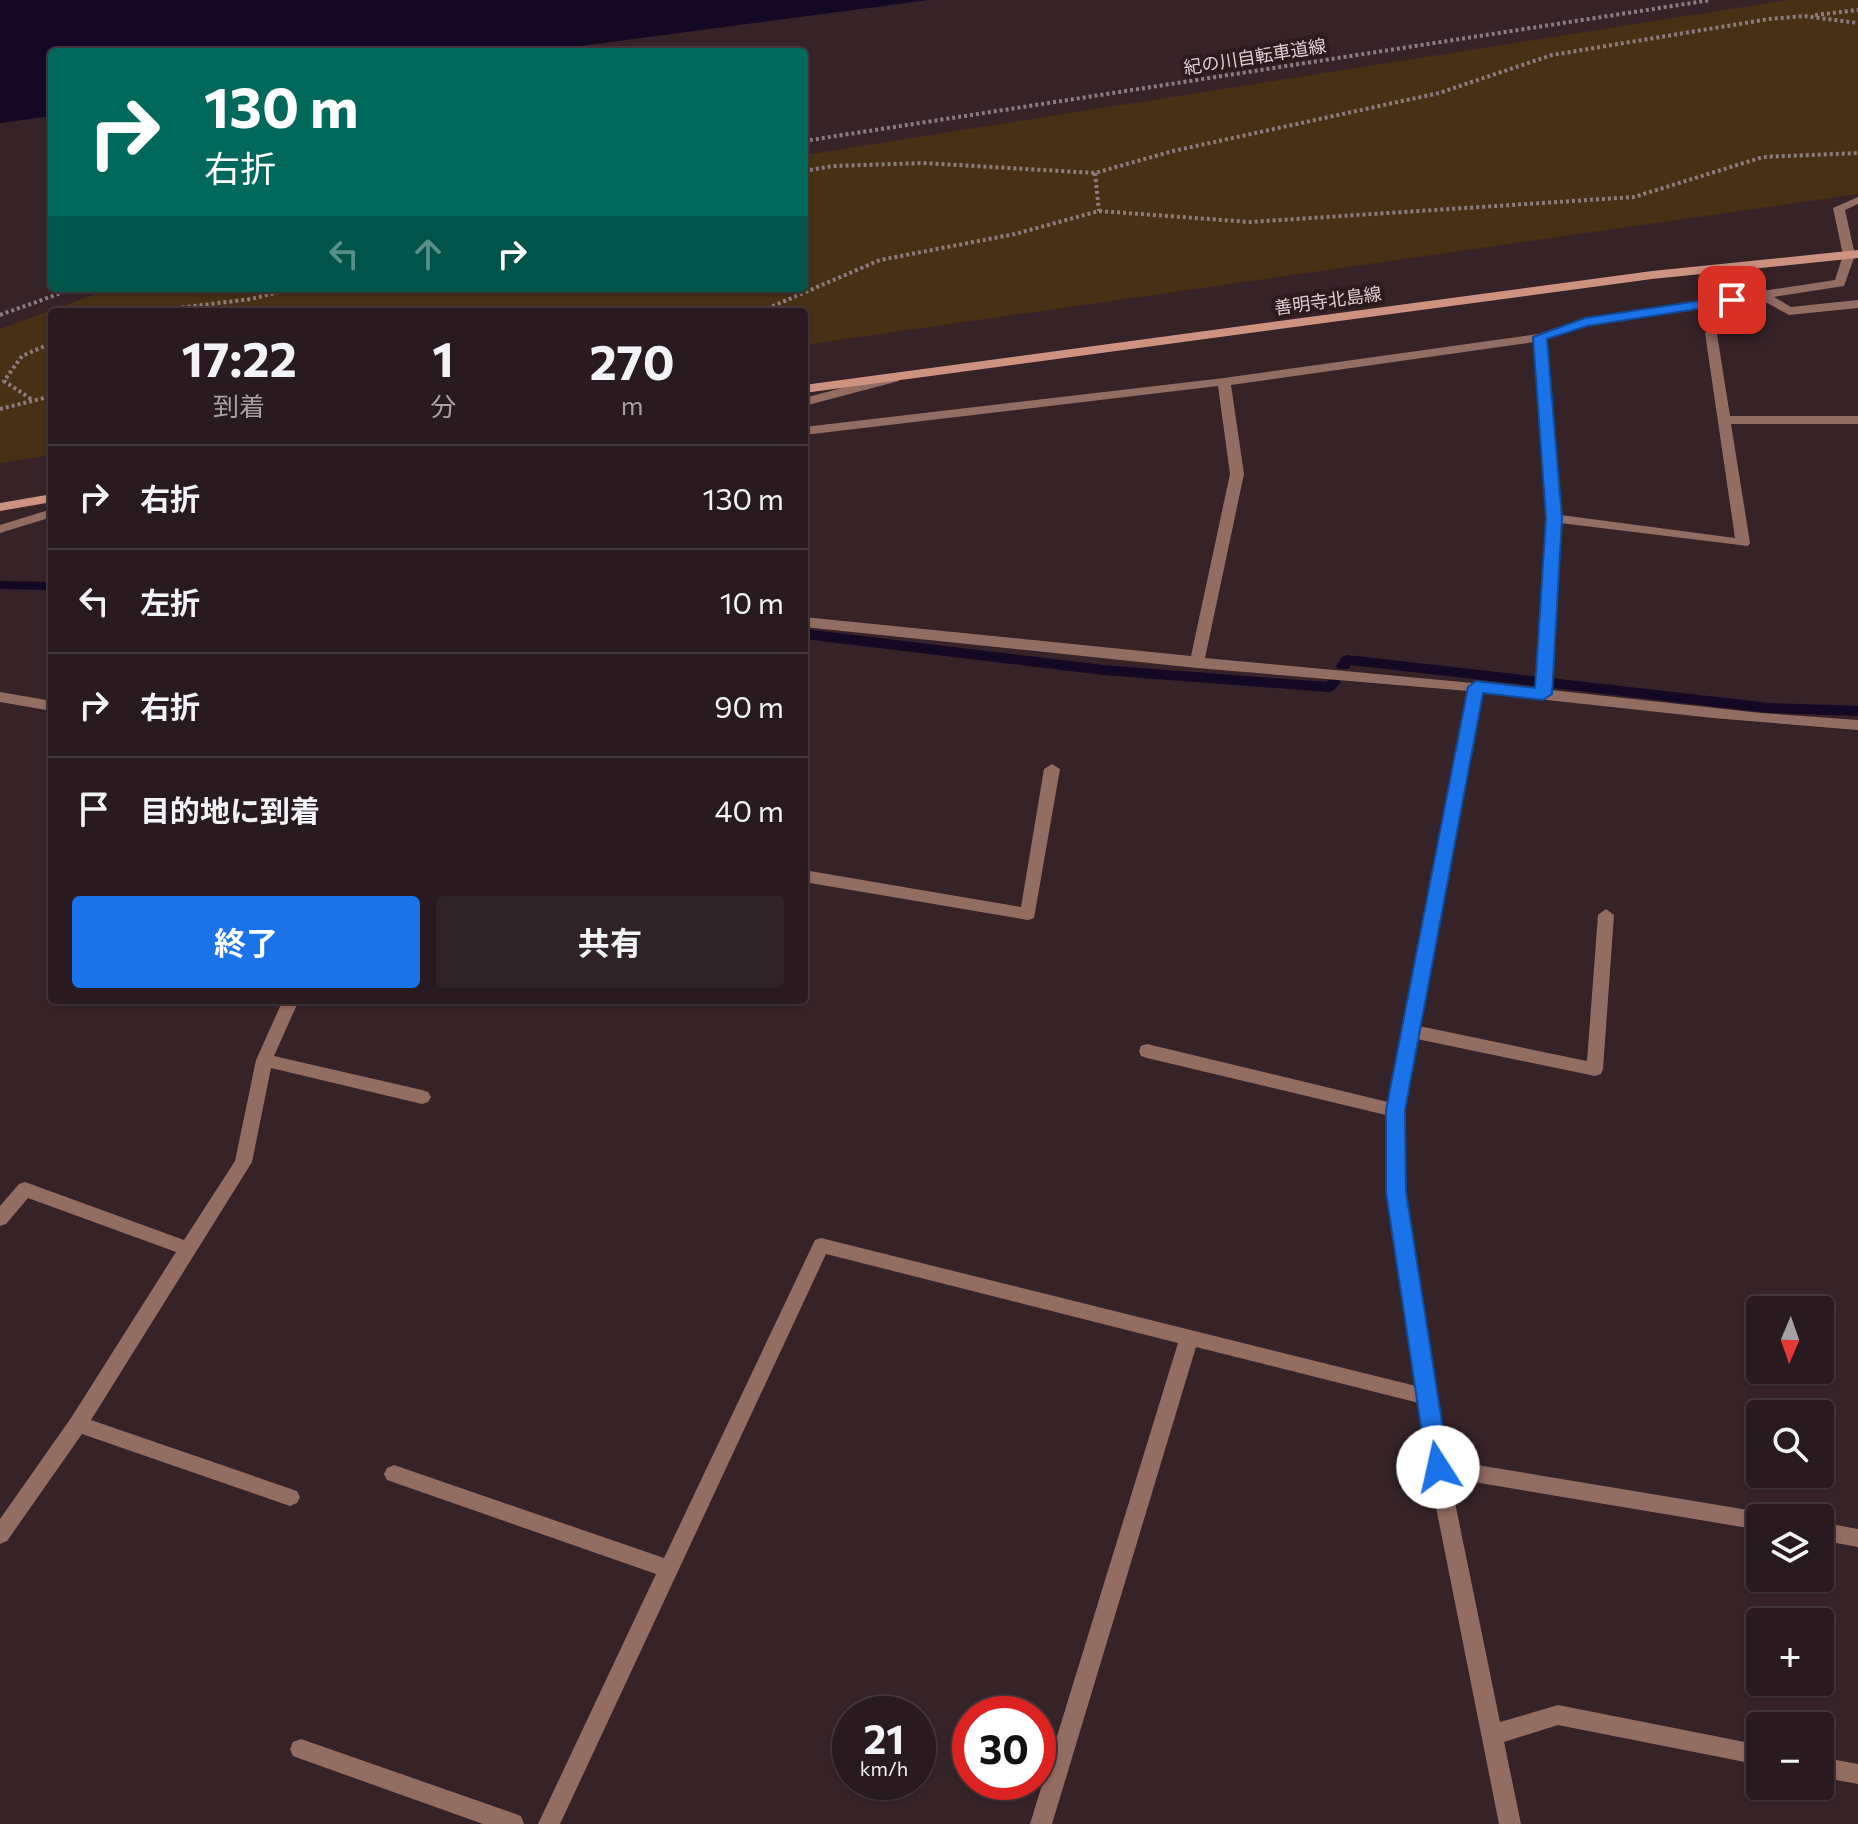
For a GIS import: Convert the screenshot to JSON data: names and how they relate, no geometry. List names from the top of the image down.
{
  "streets": {
    "main road": ["善明寺北島線"],
    "path": ["紀の川自転車道線"]
  },
  "north": "bottom",
  "page": {
    "turn": ["130 m", "右折"],
    "eta": [
      "17:22",
      "到着",
      "1",
      "分",
      "270",
      "m"
    ],
    "list": [
      {
        "name": "右折",
        "value": "130 m"
      },
      {
        "name": "左折",
        "value": "10 m"
      },
      {
        "name": "右折",
        "value": "90 m"
      },
      {
        "name": "目的地に到着",
        "value": "40 m"
      }
    ],
    "buttons": ["終了", "共有"],
    "map_buttons": ["+", "−"],
    "speed": "21 km/h",
    "limit": "30"
  }
}
